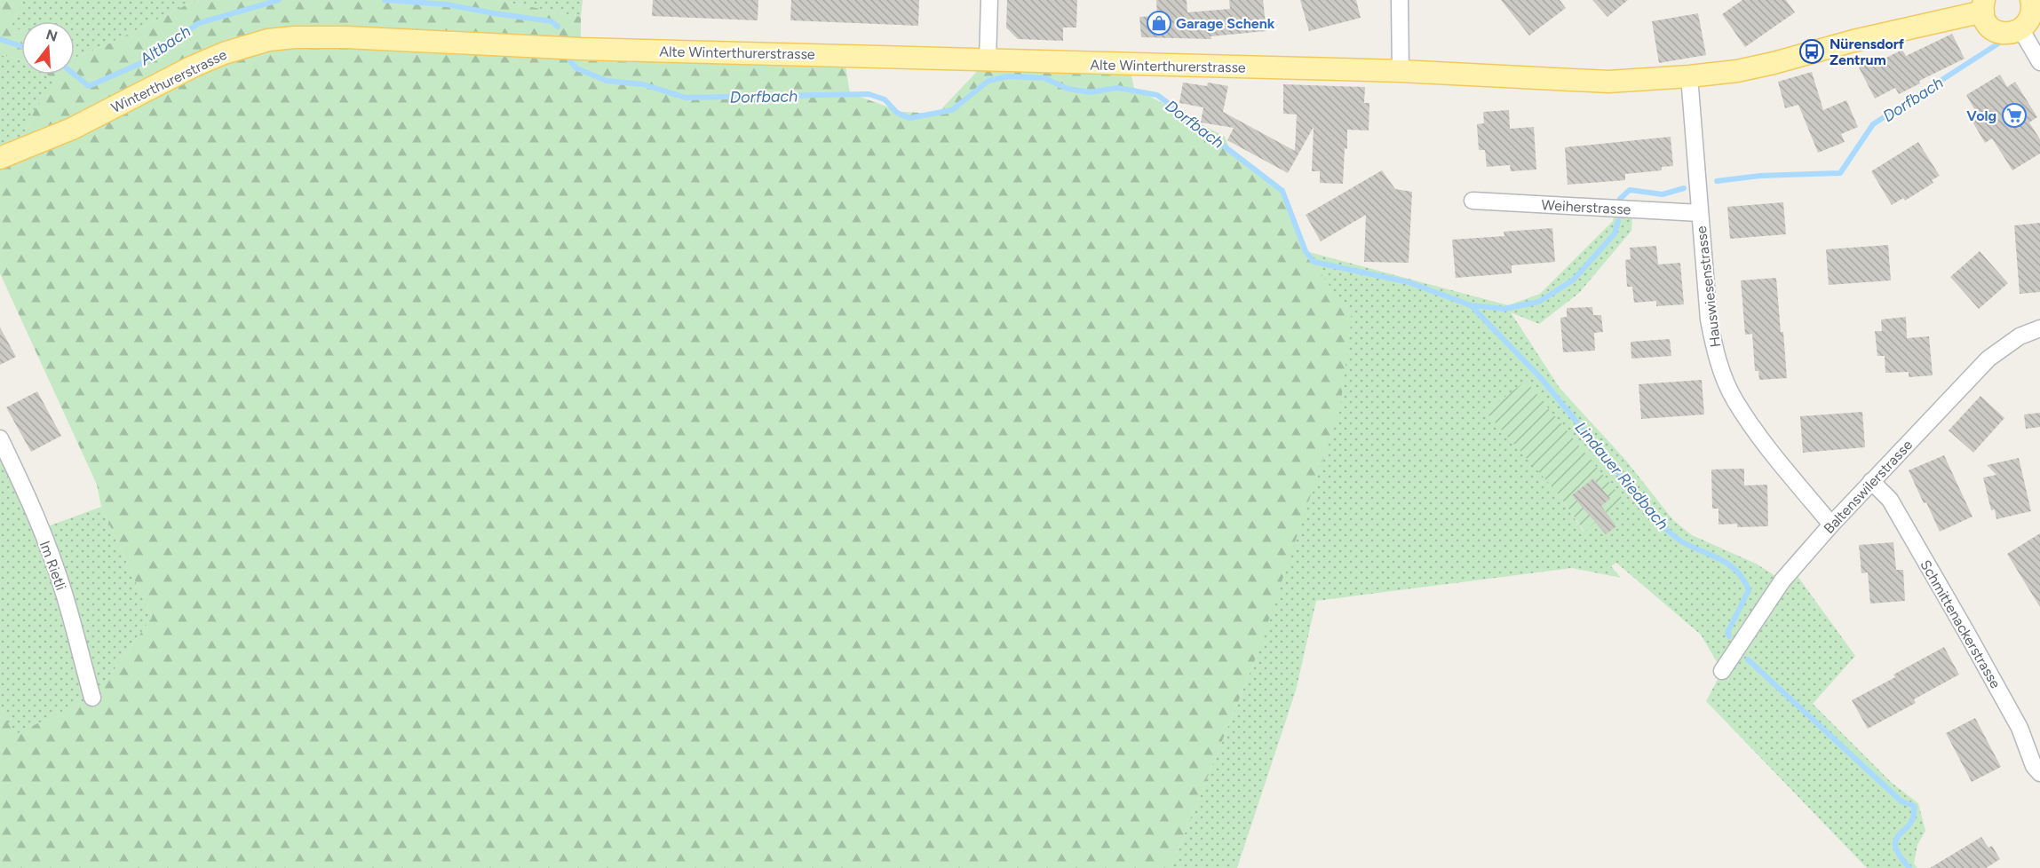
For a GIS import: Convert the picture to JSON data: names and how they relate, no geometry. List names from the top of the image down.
{
  "streets": {
    "main road": ["Alte Winterthurerstrasse", "Winterthurerstrasse"],
    "street": [
      "Weiherstrasse",
      "Hauswiesenstrasse",
      "Baltenswilerstrasse",
      "Im Rietli",
      "Schmittenackerstrasse"
    ]
  },
  "crossings": [
    ["Alte Winterthurerstrasse", "Winterthurerstrasse"],
    ["Alte Winterthurerstrasse", "Hauswiesenstrasse"],
    ["Weiherstrasse", "Hauswiesenstrasse"],
    ["Hauswiesenstrasse", "Baltenswilerstrasse"],
    ["Baltenswilerstrasse", "Schmittenackerstrasse"]
  ],
  "water": ["Altbach", "Dorfbach", "Lindauer Riedbach"],
  "places": {
    "shop": ["Garage Schenk"],
    "bus stop": ["Nürensdorf Zentrum"],
    "supermarket": ["Volg"]
  },
  "north": "top"
}
